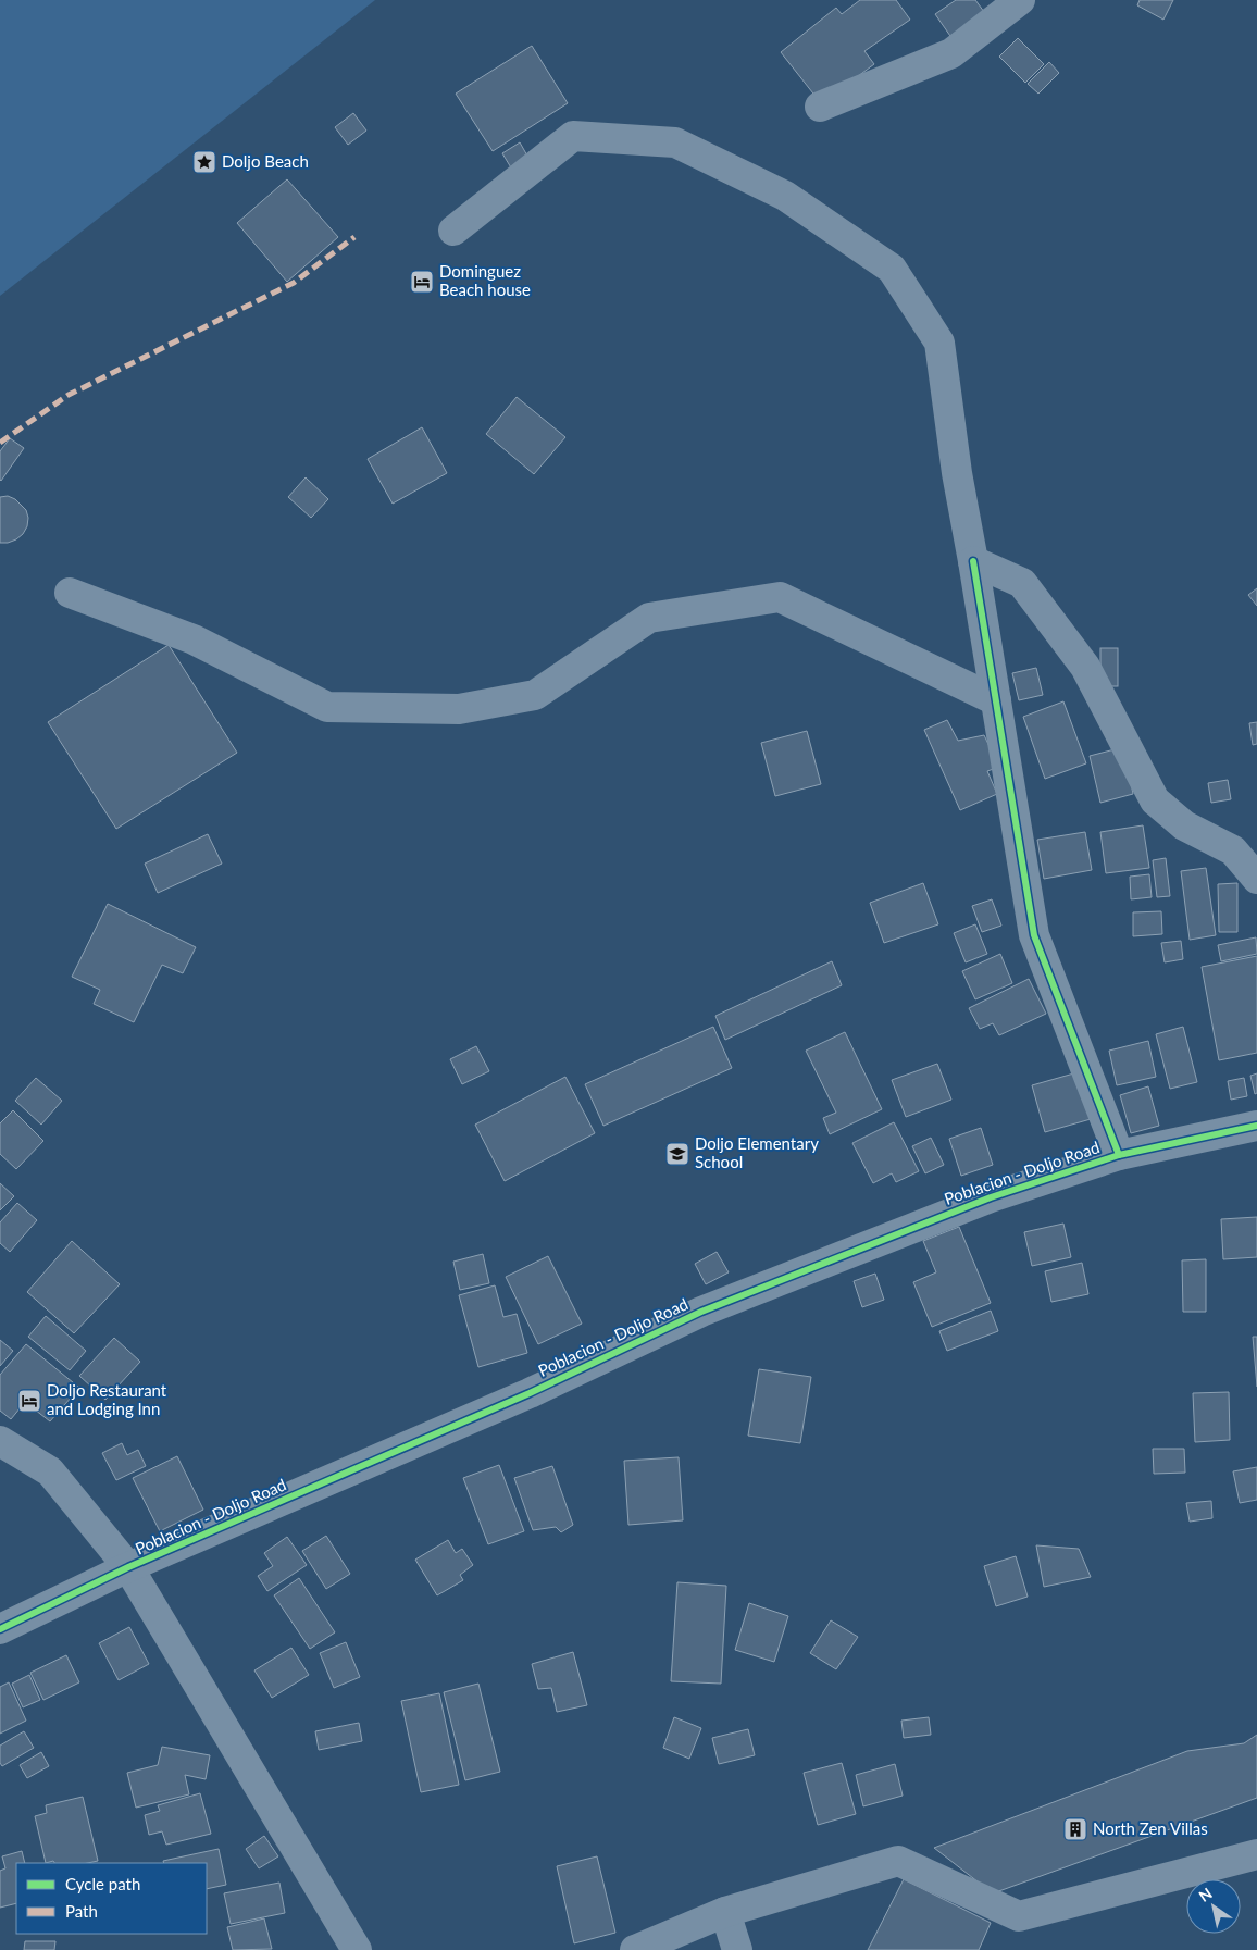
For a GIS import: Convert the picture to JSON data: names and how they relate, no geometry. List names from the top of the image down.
{
  "streets": {
    "street": ["Poblacion - Doljo Road"]
  },
  "places": {
    "place": ["Doljo Beach"],
    "hotel": ["Dominguez Beach house", "Doljo Restaurant and Lodging Inn"],
    "school or university": ["Doljo Elementary School"],
    "building": ["North Zen Villas"]
  },
  "legend": ["Cycle path", "Path"],
  "north": "top left"
}
